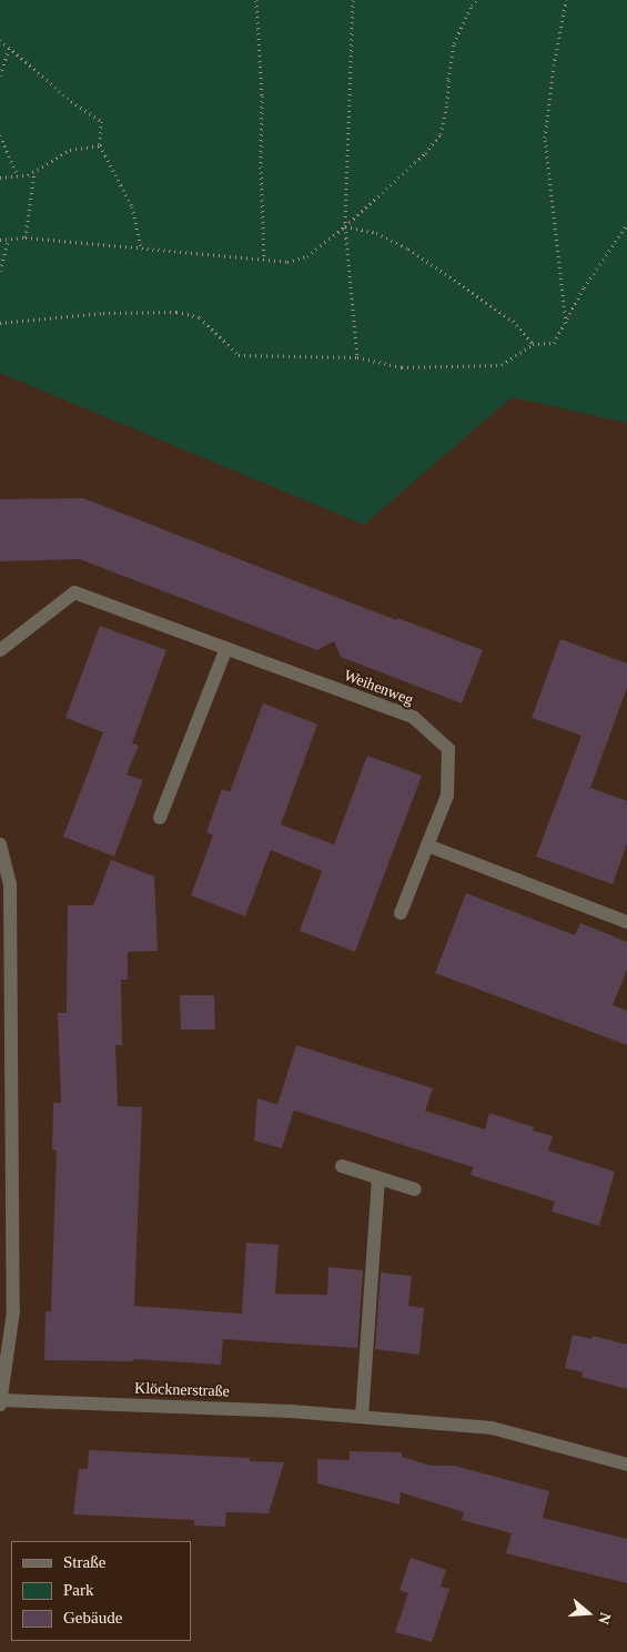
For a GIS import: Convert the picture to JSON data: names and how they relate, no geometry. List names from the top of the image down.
{
  "streets": {
    "street": ["Weihenweg", "Klöcknerstraße"]
  },
  "legend": ["Straße", "Park", "Gebäude"],
  "north": "right"
}
